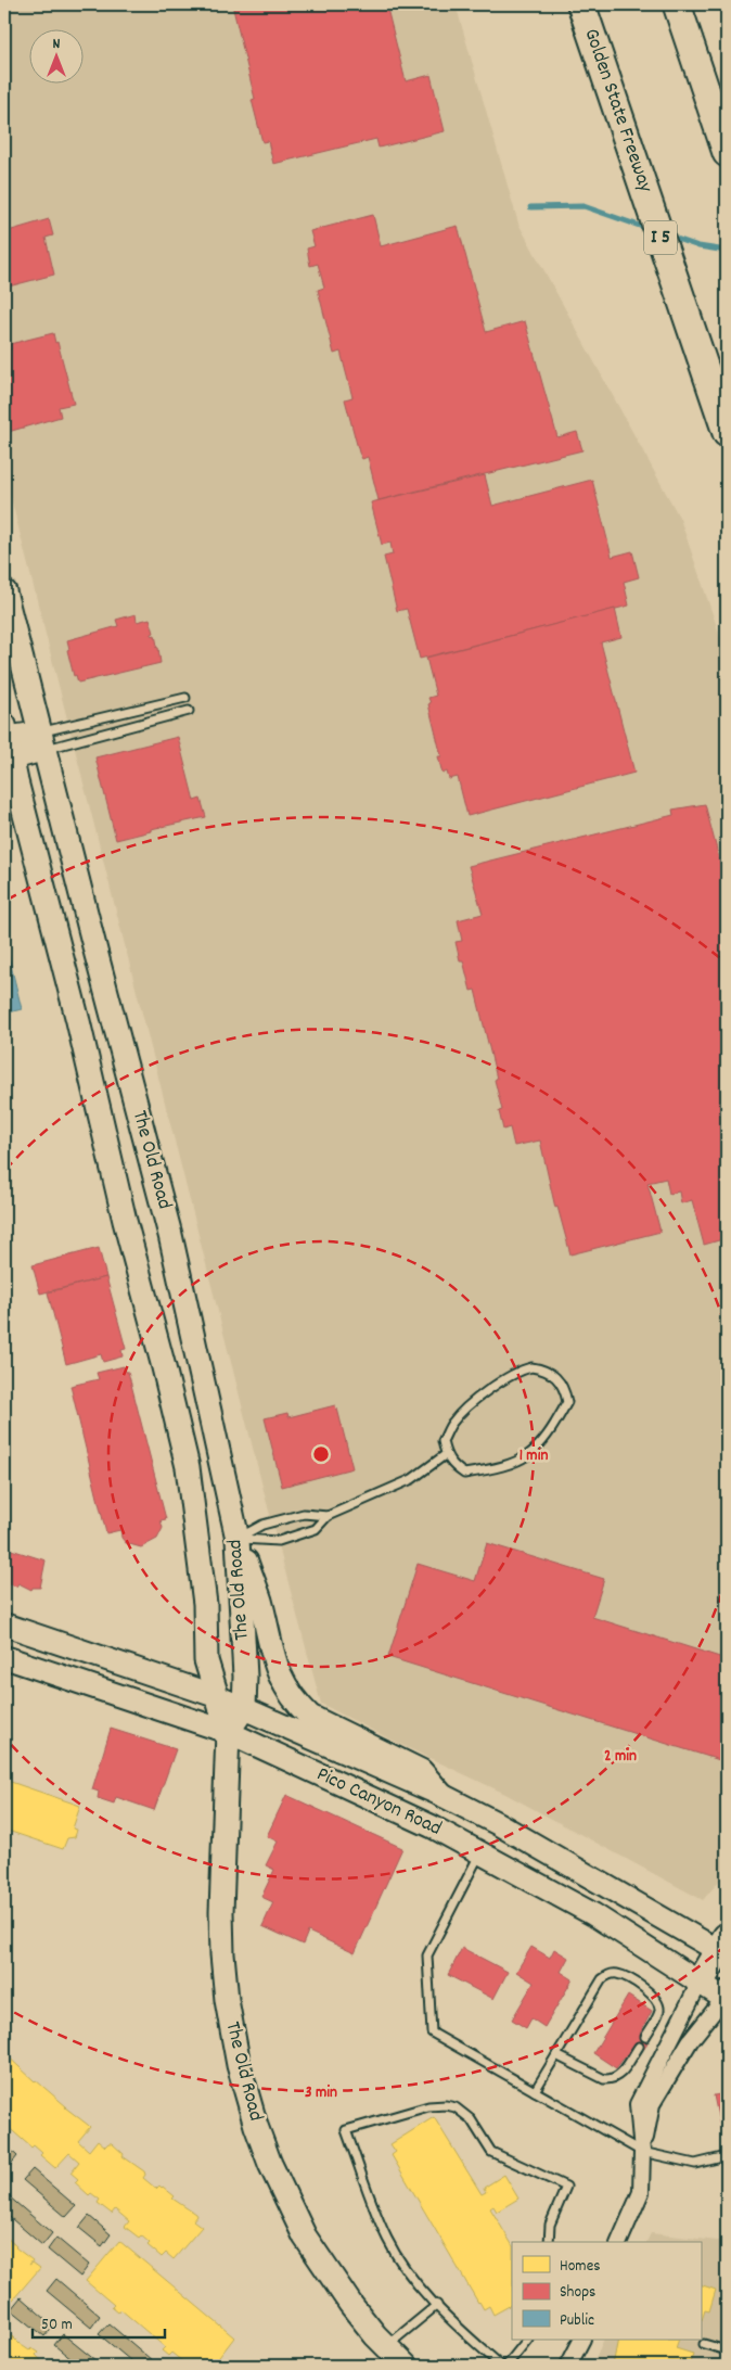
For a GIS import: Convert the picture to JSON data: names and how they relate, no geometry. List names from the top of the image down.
{
  "streets": {
    "highway": ["Golden State Freeway", "I 5"],
    "main road": ["The Old Road", "Pico Canyon Road"]
  },
  "crossings": [
    ["The Old Road", "Pico Canyon Road"]
  ],
  "legend": ["Homes", "Shops", "Public"],
  "scale_bar": "50 m",
  "north": "top",
  "rings": ["1 min", "2 min", "3 min"]
}
